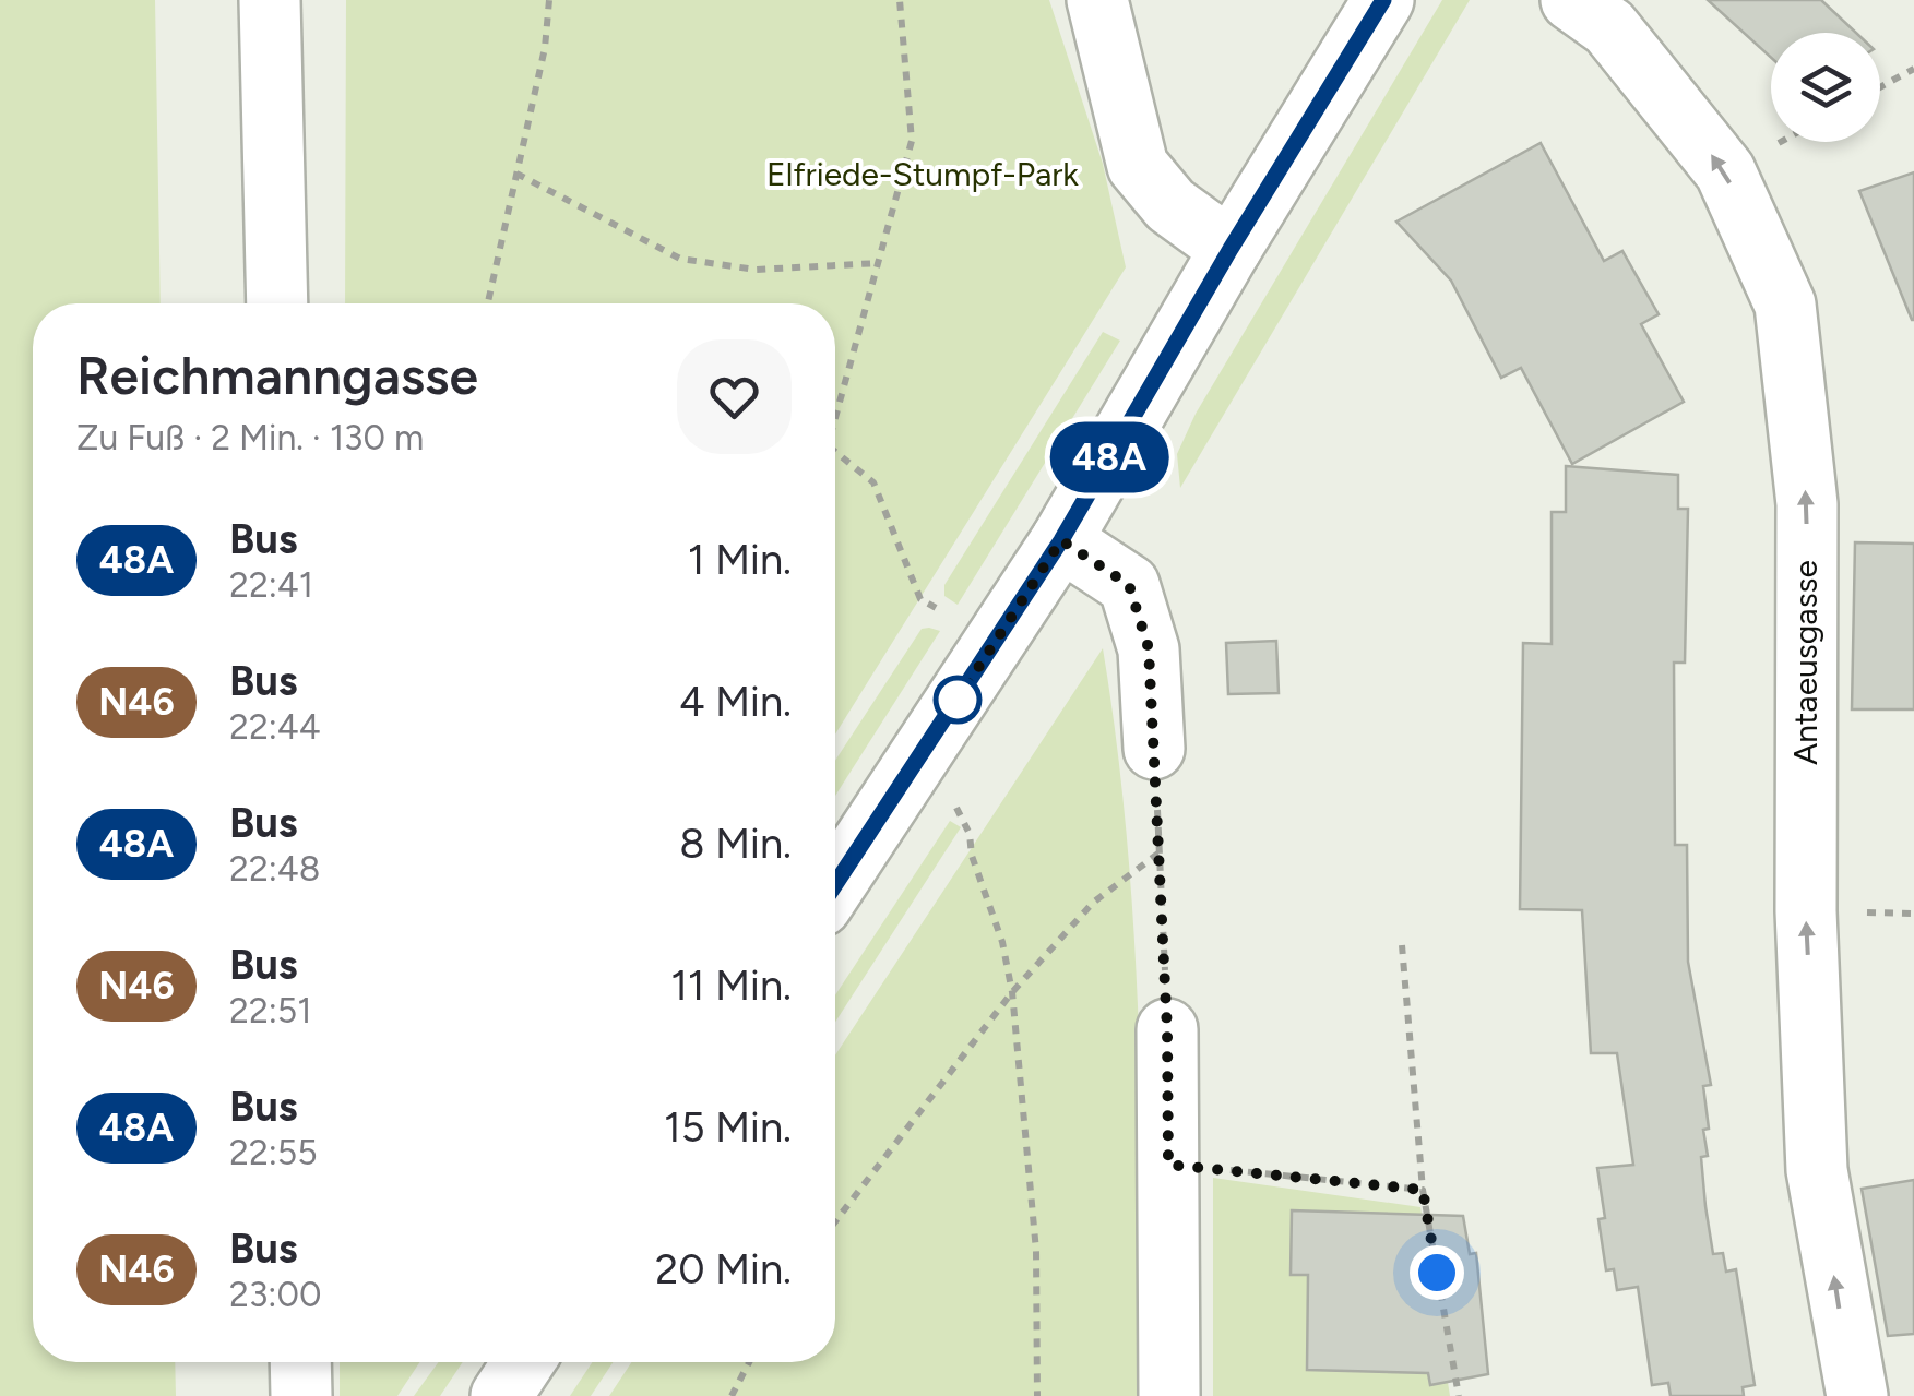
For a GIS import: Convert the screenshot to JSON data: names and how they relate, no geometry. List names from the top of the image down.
{
  "streets": {
    "street": ["Antaeusgasse"]
  },
  "one_way": ["Antaeusgasse"],
  "parks": ["Elfriede-Stumpf-Park"],
  "lines": ["bus line 48A"],
  "page": {
    "on_map": "48A",
    "heading": ["Reichmanngasse", "Zu Fuß · 2 Min. · 130 m"],
    "list": [
      {
        "mark": "48A",
        "name": "Bus",
        "note": "22:41",
        "value": "1 Min."
      },
      {
        "mark": "N46",
        "name": "Bus",
        "note": "22:44",
        "value": "4 Min."
      },
      {
        "mark": "48A",
        "name": "Bus",
        "note": "22:48",
        "value": "8 Min."
      },
      {
        "mark": "N46",
        "name": "Bus",
        "note": "22:51",
        "value": "11 Min."
      },
      {
        "mark": "48A",
        "name": "Bus",
        "note": "22:55",
        "value": "15 Min."
      },
      {
        "mark": "N46",
        "name": "Bus",
        "note": "23:00",
        "value": "20 Min."
      }
    ]
  }
}
